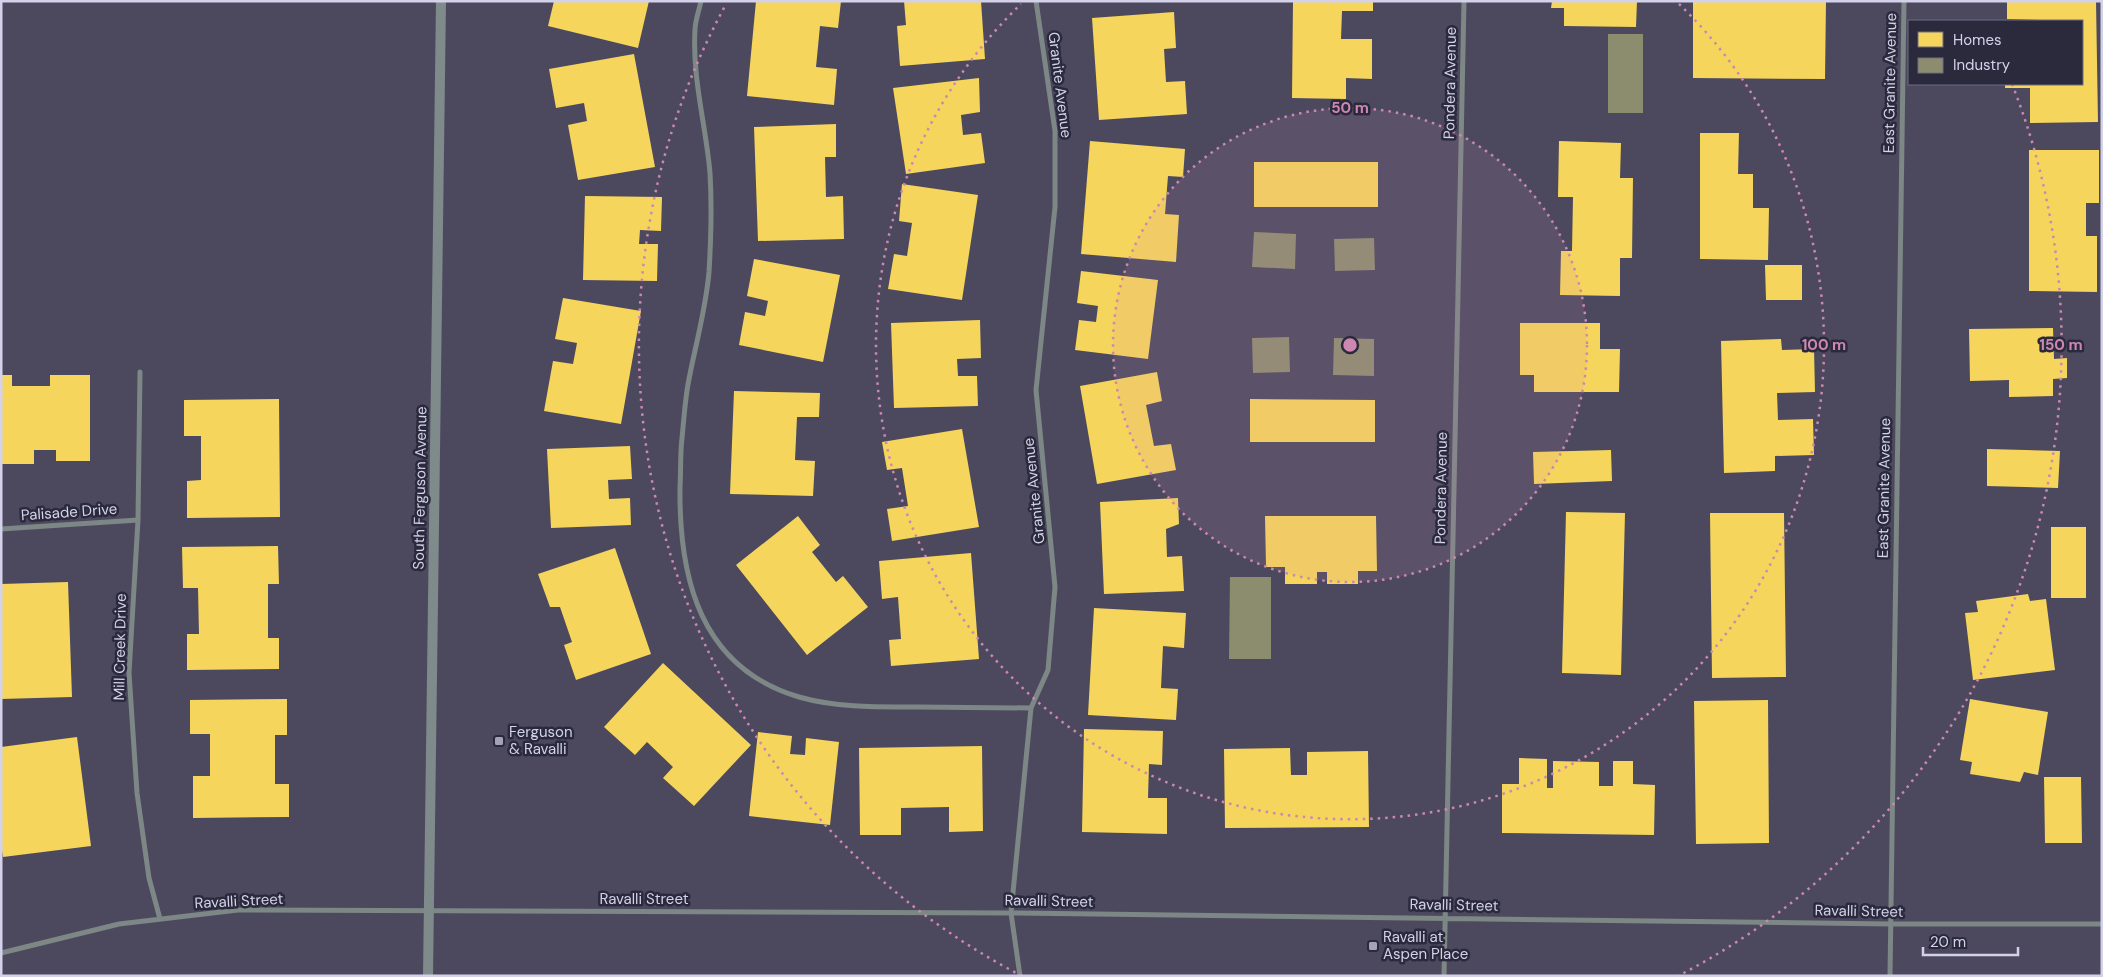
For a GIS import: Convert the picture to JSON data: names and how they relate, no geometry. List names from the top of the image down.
{
  "streets": {
    "street": [
      "Pondera Avenue",
      "East Granite Avenue",
      "Granite Avenue",
      "South Ferguson Avenue",
      "Palisade Drive",
      "Mill Creek Drive",
      "Ravalli Street"
    ]
  },
  "crossings": [
    ["Pondera Avenue", "Ravalli Street"],
    ["East Granite Avenue", "Ravalli Street"],
    ["Granite Avenue", "Ravalli Street"],
    ["South Ferguson Avenue", "Ravalli Street"],
    ["Palisade Drive", "Mill Creek Drive"],
    ["Mill Creek Drive", "Ravalli Street"]
  ],
  "places": {
    "transit": ["Ferguson & Ravalli", "Ravalli at Aspen Place"]
  },
  "legend": ["Homes", "Industry"],
  "scale_bar": "20 m",
  "rings": ["50 m", "100 m", "150 m"]
}
